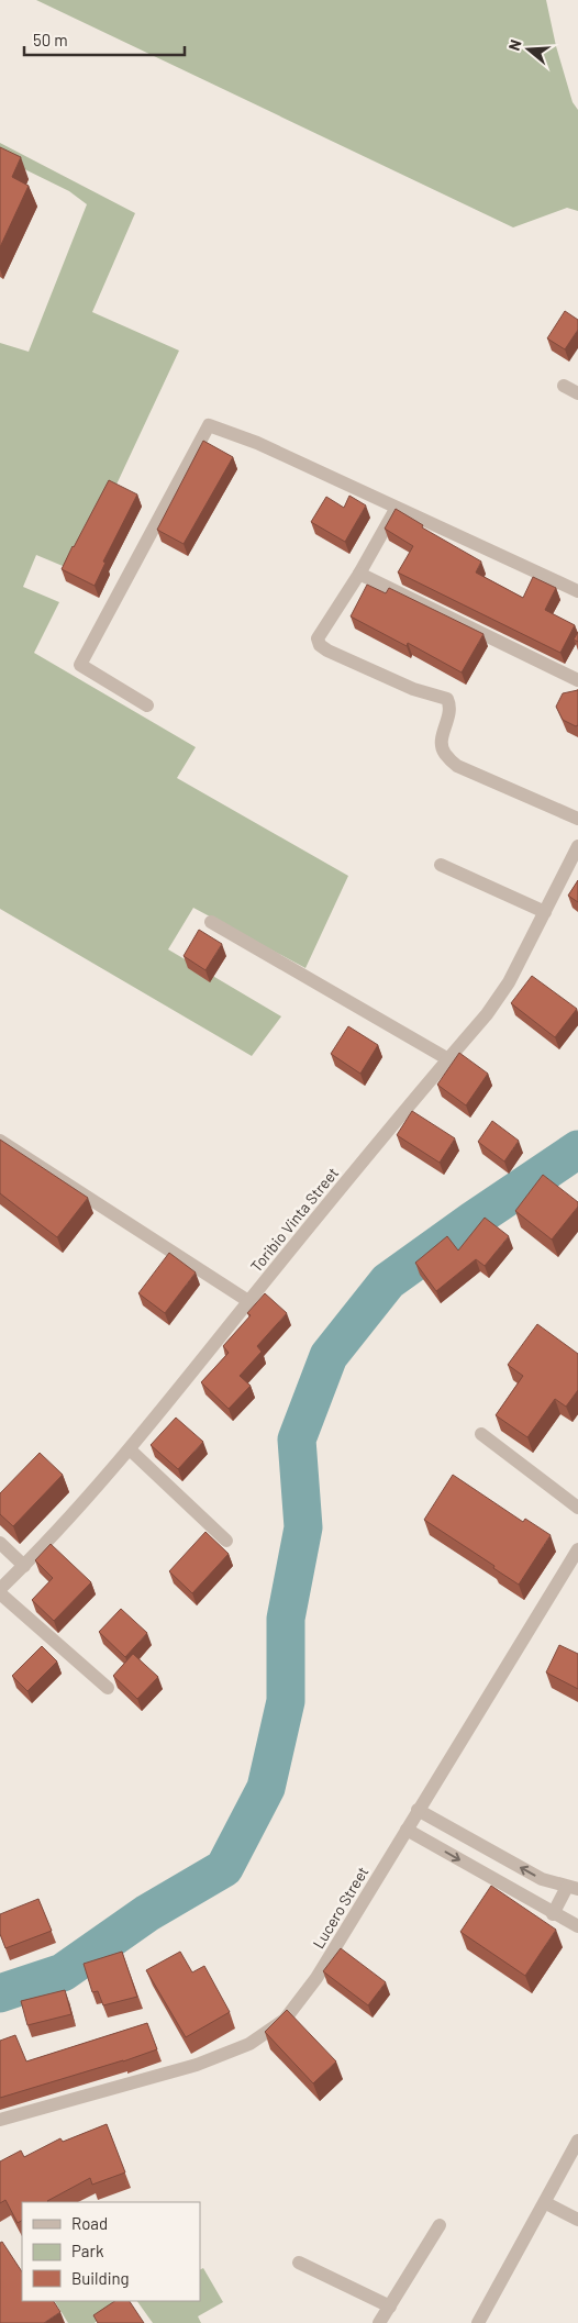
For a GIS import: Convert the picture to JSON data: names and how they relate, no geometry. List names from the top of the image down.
{
  "streets": {
    "street": ["Toribio Vinta Street", "Lucero Street"]
  },
  "legend": ["Road", "Park", "Building"],
  "scale_bar": "50 m",
  "north": "left"
}
